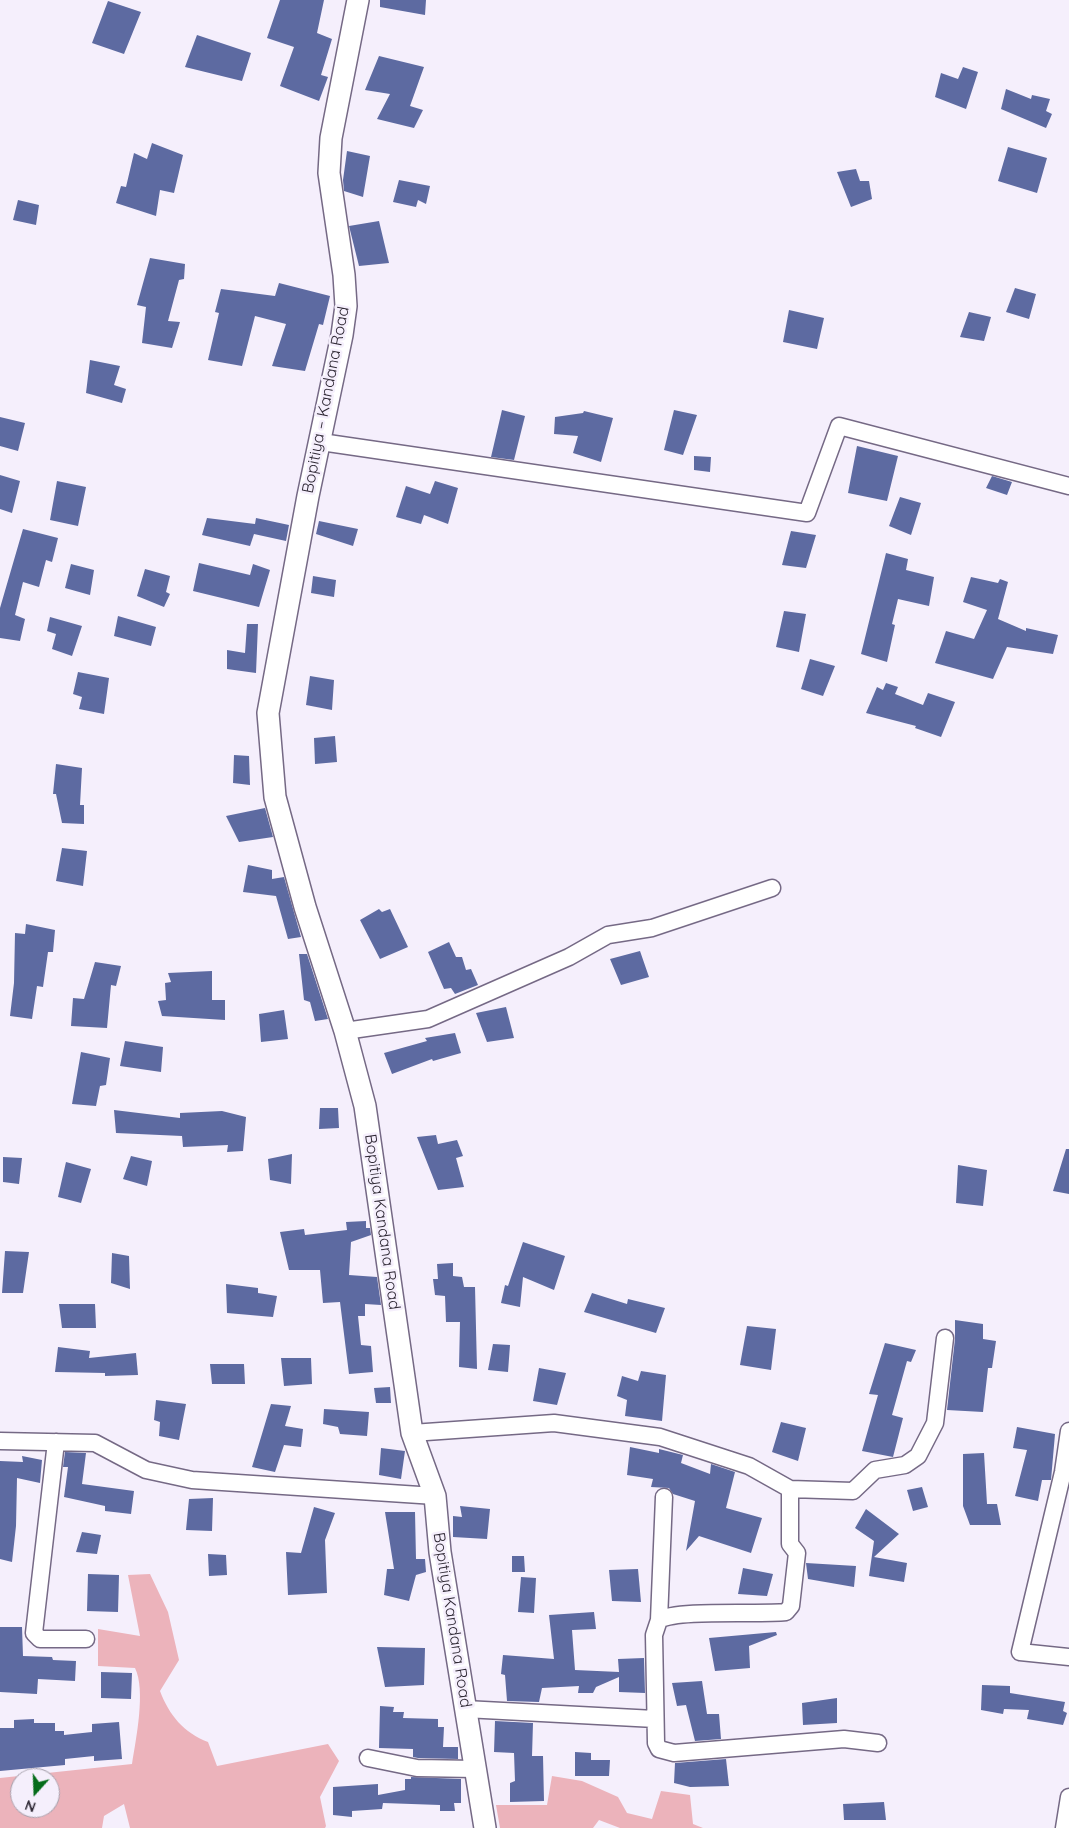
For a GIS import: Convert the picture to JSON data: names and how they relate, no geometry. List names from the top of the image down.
{
  "streets": {
    "main road": ["Bopitiya – Kandana Road", "Bopitiya Kandana Road"]
  },
  "crossings": [
    ["Bopitiya – Kandana Road", "Bopitiya Kandana Road"]
  ],
  "north": "bottom"
}
